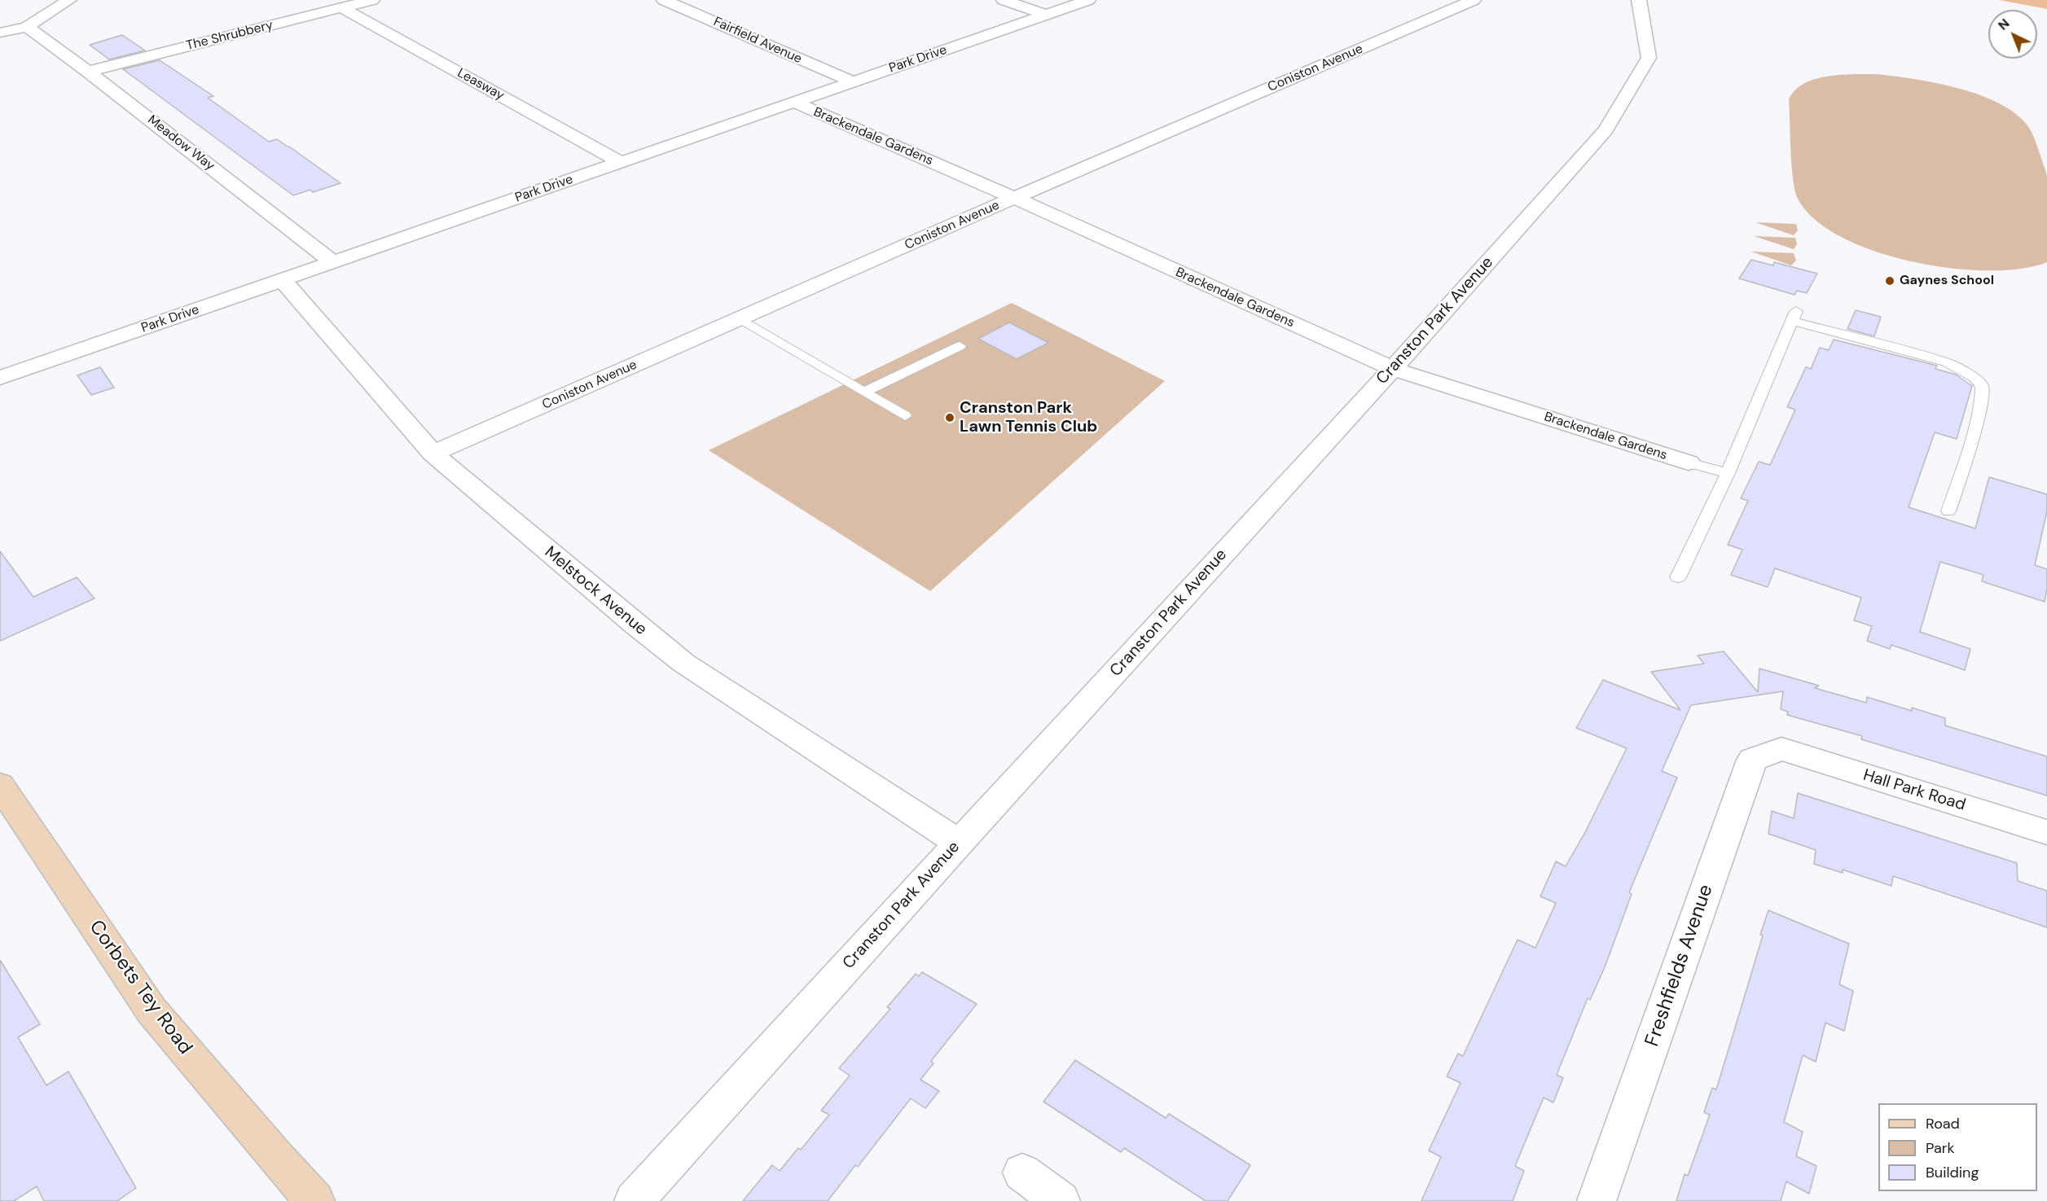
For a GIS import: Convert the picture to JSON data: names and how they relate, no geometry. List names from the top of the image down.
{
  "streets": {
    "main road": ["Corbets Tey Road"],
    "street": [
      "The Shrubbery",
      "Fairfield Avenue",
      "Park Drive",
      "Coniston Avenue",
      "Leasway",
      "Brackendale Gardens",
      "Meadow Way",
      "Cranston Park Avenue",
      "Melstock Avenue",
      "Hall Park Road",
      "Freshfields Avenue"
    ]
  },
  "crossings": [
    ["The Shrubbery", "Leasway"],
    ["The Shrubbery", "Meadow Way"],
    ["Fairfield Avenue", "Park Drive"],
    ["Park Drive", "Leasway"],
    ["Park Drive", "Brackendale Gardens"],
    ["Park Drive", "Meadow Way"],
    ["Park Drive", "Melstock Avenue"],
    ["Coniston Avenue", "Brackendale Gardens"],
    ["Coniston Avenue", "Melstock Avenue"],
    ["Brackendale Gardens", "Cranston Park Avenue"],
    ["Cranston Park Avenue", "Melstock Avenue"],
    ["Hall Park Road", "Freshfields Avenue"]
  ],
  "places": ["Gaynes School", "Cranston Park Lawn Tennis Club"],
  "legend": ["Road", "Park", "Building"],
  "north": "top left"
}
